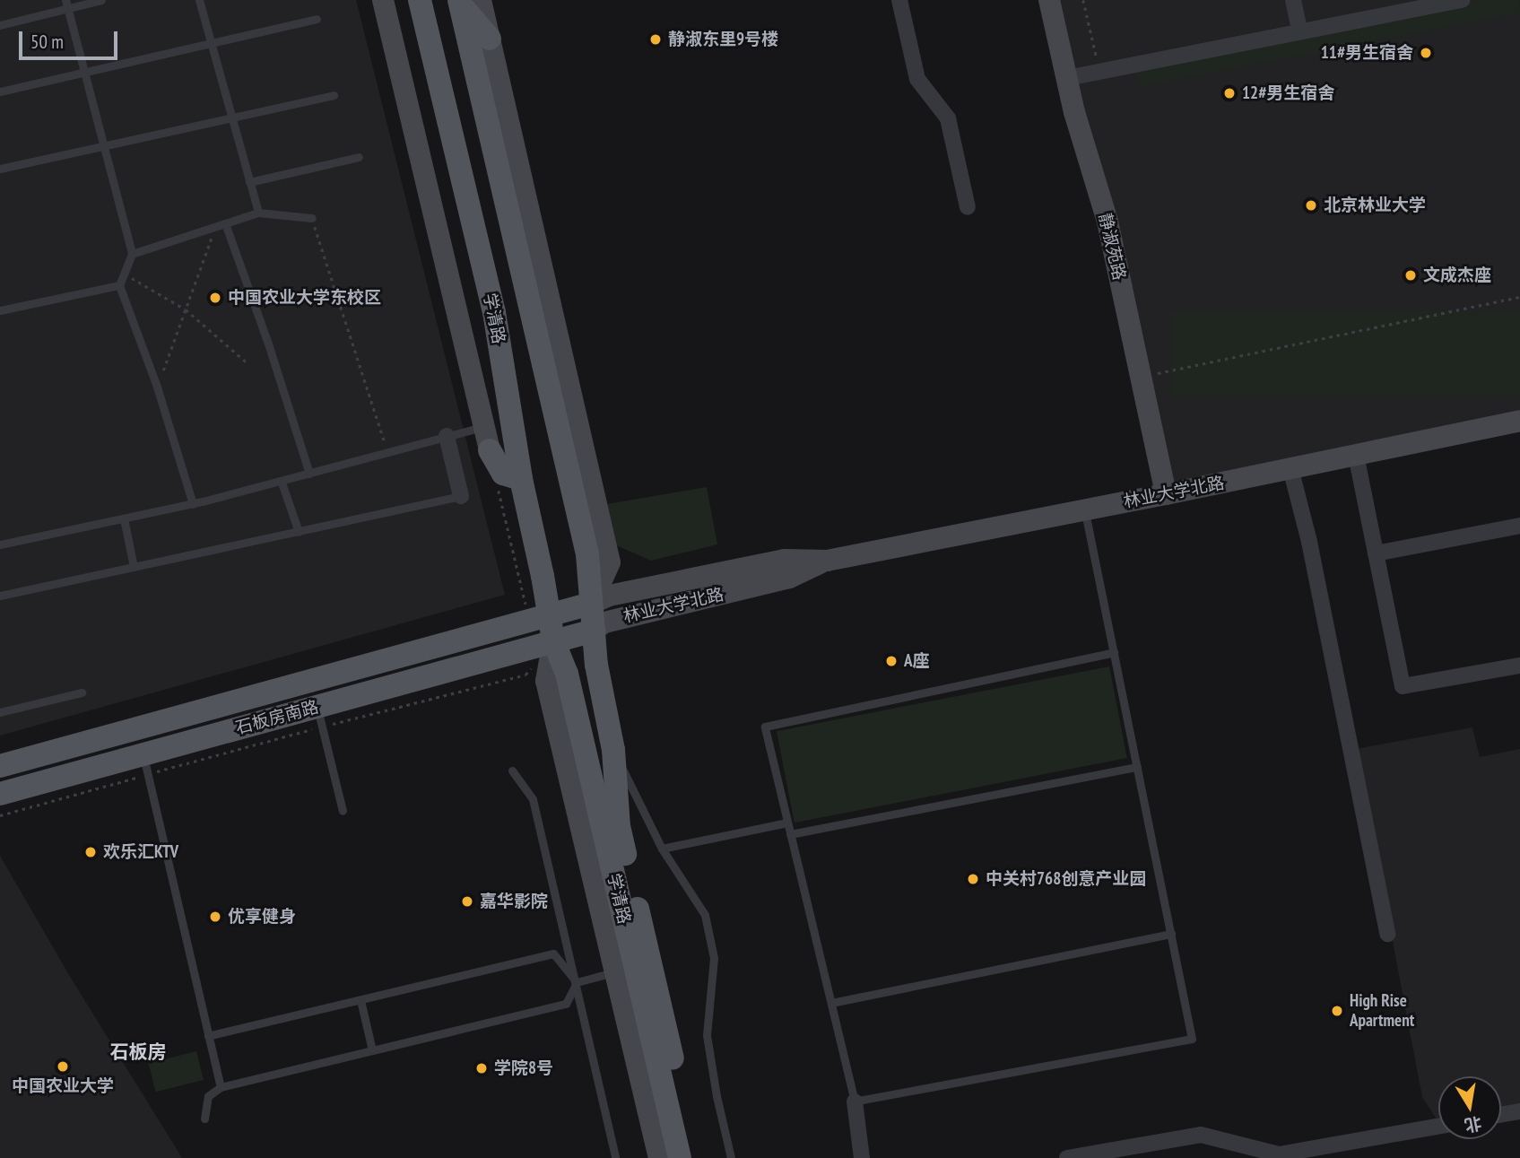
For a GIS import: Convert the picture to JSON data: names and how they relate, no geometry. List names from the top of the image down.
{
  "streets": {
    "main road": ["学清路", "石板房南路"],
    "street": ["静淑苑路", "林业大学北路"]
  },
  "crossings": [
    ["静淑苑路", "林业大学北路"],
    ["学清路", "林业大学北路"],
    ["学清路", "石板房南路"],
    ["林业大学北路", "石板房南路"]
  ],
  "districts": ["石板房"],
  "places": [
    "静淑东里9号楼",
    "11#男生宿舍",
    "12#男生宿舍",
    "北京林业大学",
    "文成杰座",
    "中国农业大学东校区",
    "A座",
    "欢乐汇KTV",
    "中关村768创意产业园",
    "嘉华影院",
    "优享健身",
    "High Rise Apartment",
    "中国农业大学",
    "学院8号"
  ],
  "scale_bar": "50 m",
  "north": "bottom"
}
